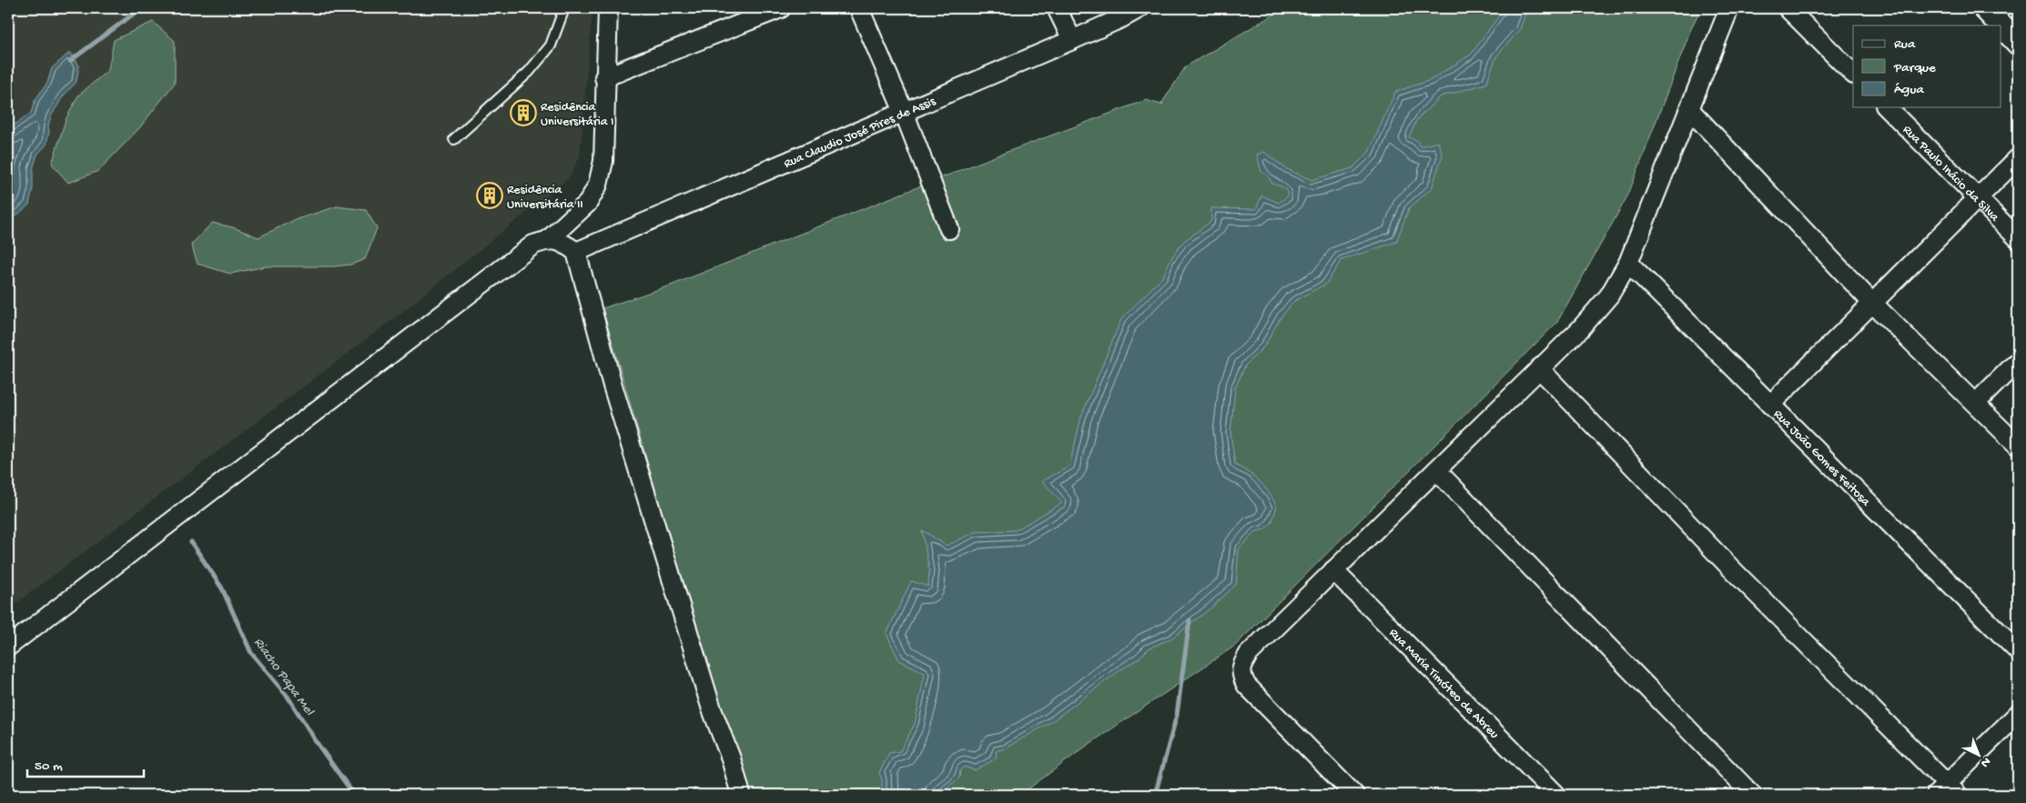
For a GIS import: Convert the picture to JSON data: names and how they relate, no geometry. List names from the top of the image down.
{
  "streets": {
    "street": [
      "Rua Claudio José Pires de Assis",
      "Rua Paulo Inácio da Silva",
      "Rua João Gomes Feitosa",
      "Rua Maria Timóteo de Abreu"
    ]
  },
  "water": ["Riacho Papa Mel"],
  "places": {
    "building": ["Residência Universitária I", "Residência Universitária II"]
  },
  "legend": ["Rua", "Parque", "Água"],
  "scale_bar": "50 m",
  "north": "bottom right"
}
